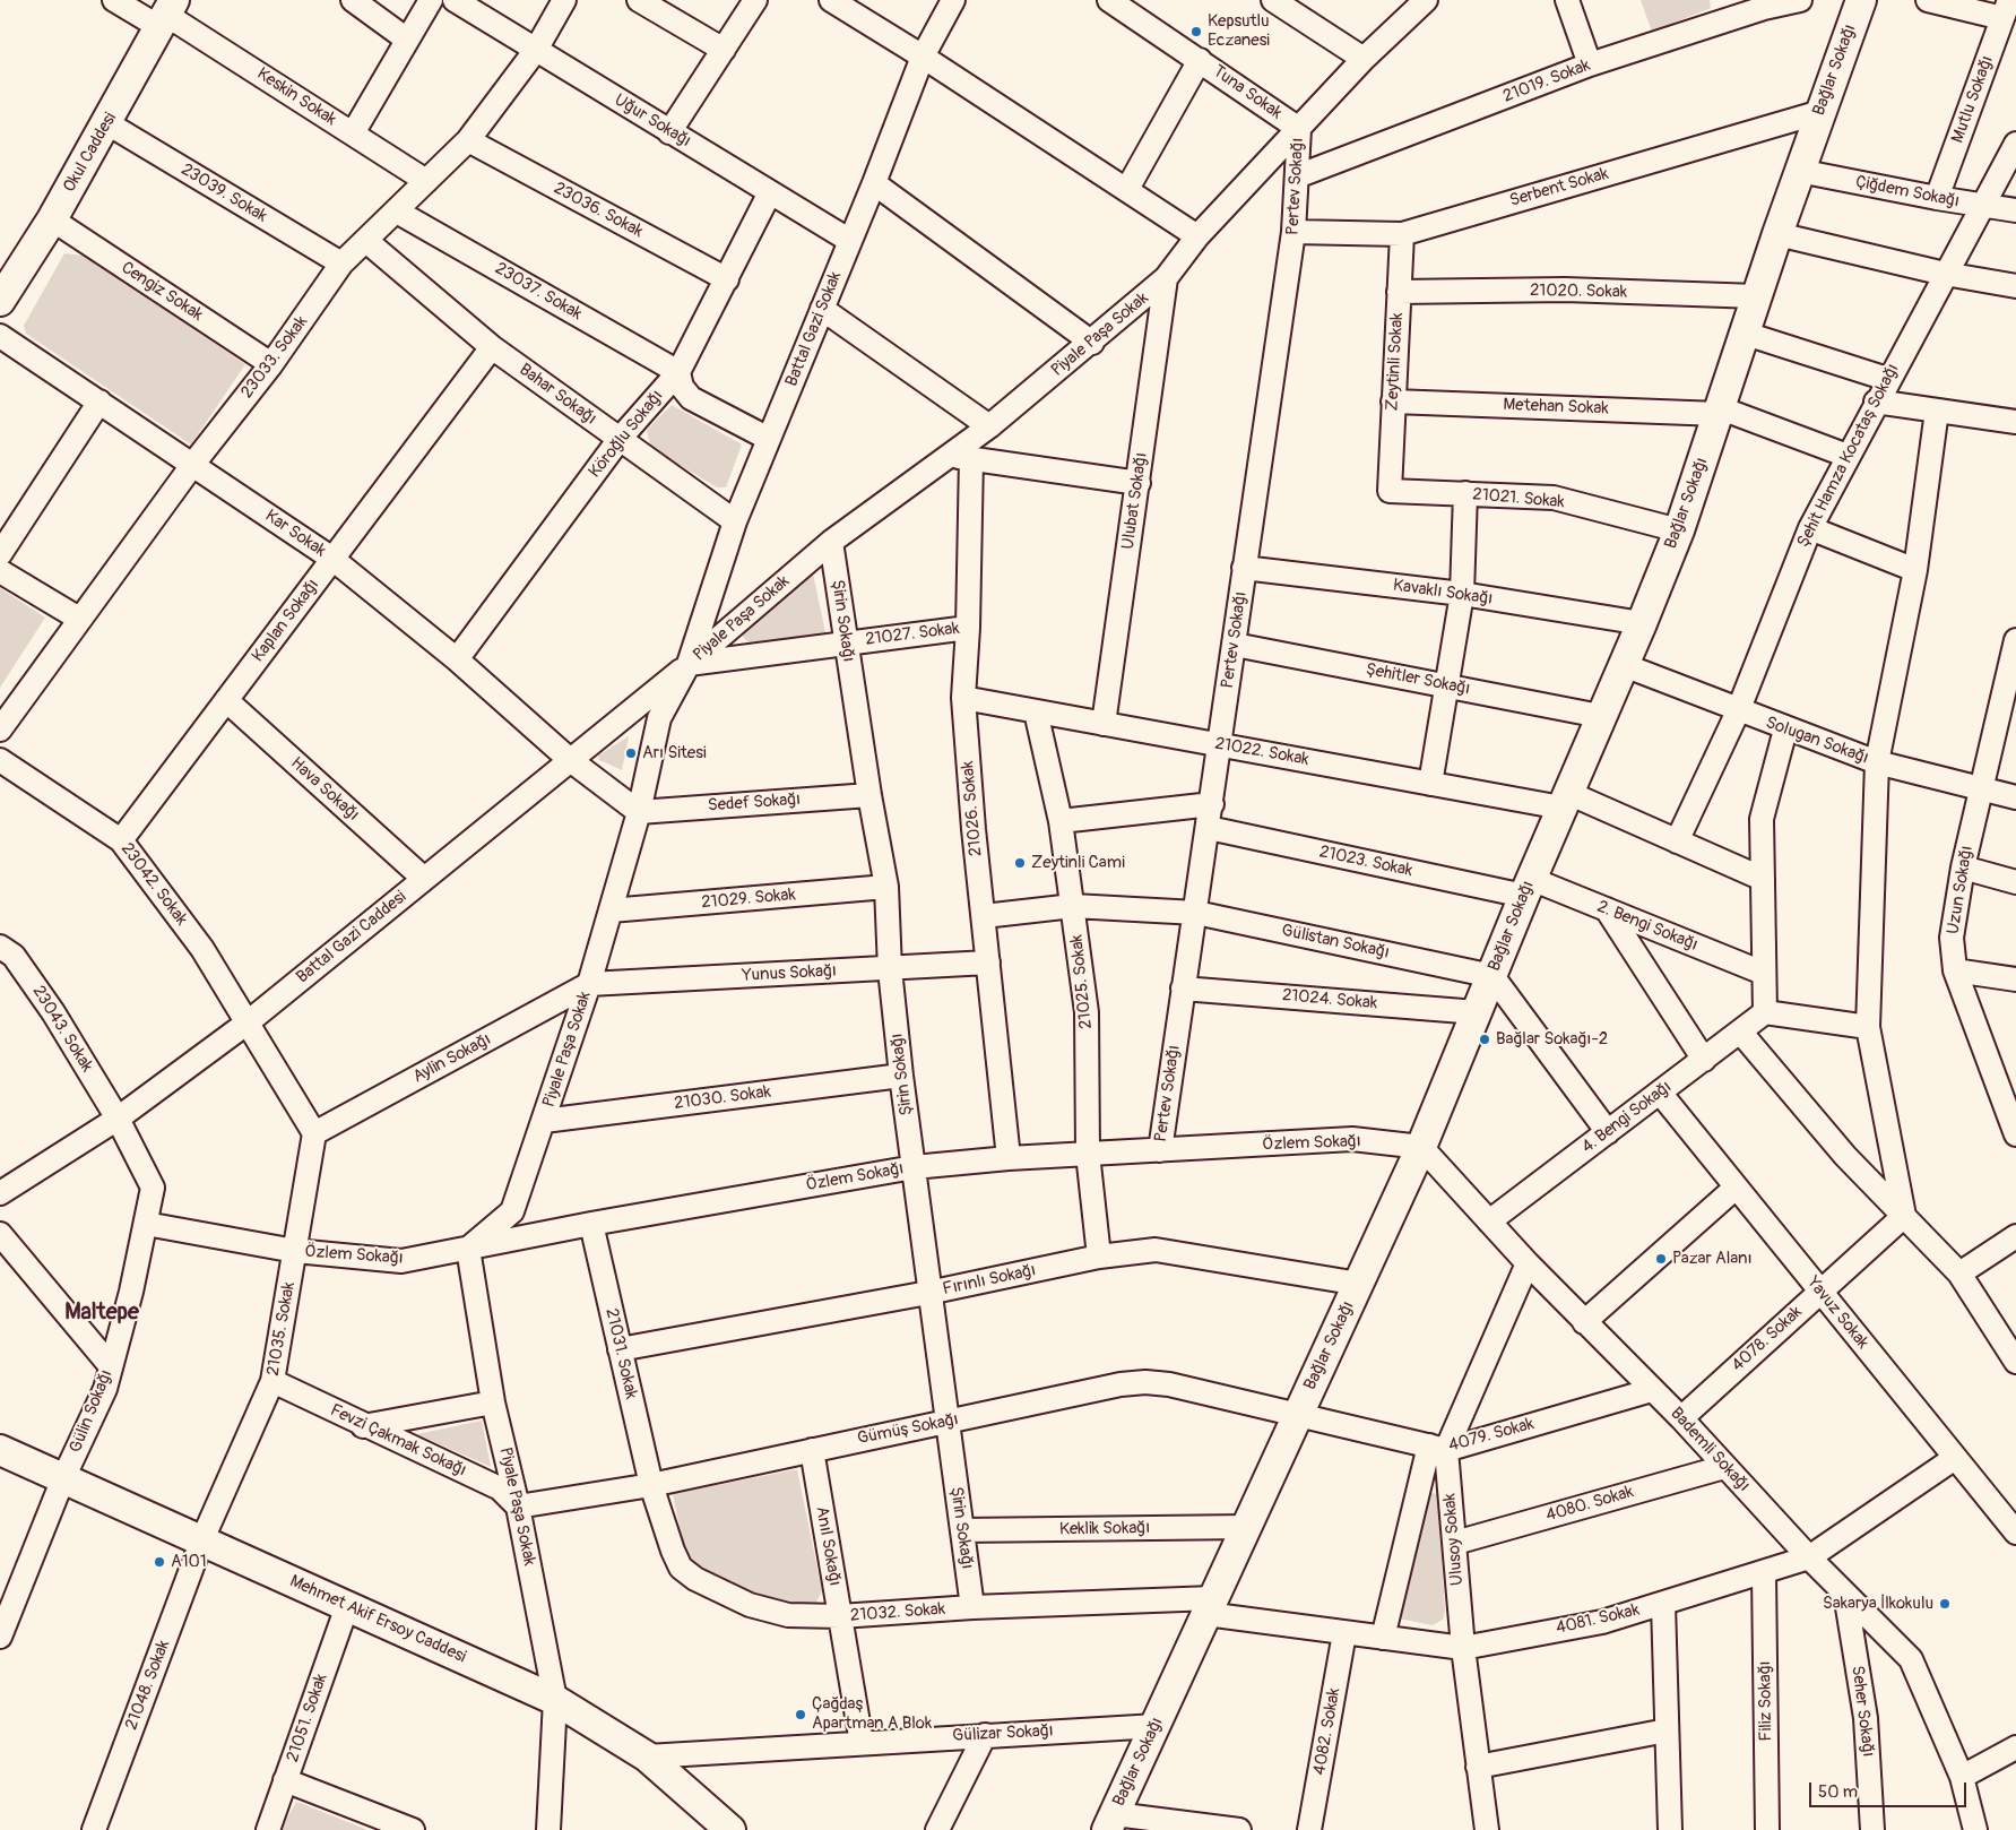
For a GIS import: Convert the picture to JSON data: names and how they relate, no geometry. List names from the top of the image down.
{
  "streets": {
    "main road": ["Bağlar Sokağı", "Okul Caddesi", "Mehmet Akif Ersoy Caddesi"],
    "street": [
      "21019. Sokak",
      "Tuna Sokak",
      "Keskin Sokak",
      "Mutlu Sokağı",
      "Uğur Sokağı",
      "Pertev Sokağı",
      "Serbent Sokak",
      "Çiğdem Sokağı",
      "23039. Sokak",
      "23036. Sokak",
      "Cengiz Sokak",
      "23037. Sokak",
      "21020. Sokak",
      "Battal Gazi Sokak",
      "Piyale Paşa Sokak",
      "23033. Sokak",
      "Zeytinli Sokak",
      "Bahar Sokağı",
      "Metehan Sokak",
      "Köroğlu Sokağı",
      "Şehit Hamza Kocataş Sokağı",
      "21021. Sokak",
      "Ulubat Sokağı",
      "Kar Sokak",
      "Kavaklı Sokağı",
      "Kaplan Sokağı",
      "Şirin Sokağı",
      "21027. Sokak",
      "Şehitler Sokağı",
      "Solugan Sokağı",
      "21022. Sokak",
      "Hava Sokağı",
      "Sedef Sokağı",
      "21026. Sokak",
      "21023. Sokak",
      "23042. Sokak",
      "Uzun Sokağı",
      "21029. Sokak",
      "2. Bengi Sokağı",
      "Battal Gazi Caddesi",
      "Gülistan Sokağı",
      "Yunus Sokağı",
      "21025. Sokak",
      "21024. Sokak",
      "23043. Sokak",
      "Aylin Sokağı",
      "21030. Sokak",
      "4. Bengi Sokağı",
      "Özlem Sokağı",
      "Fırınlı Sokağı",
      "Yavuz Sokak",
      "21035. Sokak",
      "4078. Sokak",
      "21031. Sokak",
      "Gülin Sokağı",
      "Gümüş Sokağı",
      "4079. Sokak",
      "Fevzi Çakmak Sokağı",
      "Bademli Sokağı",
      "4080. Sokak",
      "Keklik Sokağı",
      "Ulusoy Sokak",
      "Anıl Sokağı",
      "21032. Sokak",
      "4081. Sokak",
      "21048. Sokak",
      "Filiz Sokağı",
      "Seher Sokağı",
      "21051. Sokak",
      "4082. Sokak",
      "Gülizar Sokağı"
    ]
  },
  "crossings": [
    ["Bağlar Sokağı", "Serbent Sokak"],
    ["Bağlar Sokağı", "Çiğdem Sokağı"],
    ["Bağlar Sokağı", "21020. Sokak"],
    ["Bağlar Sokağı", "Metehan Sokak"],
    ["Bağlar Sokağı", "21021. Sokak"],
    ["Bağlar Sokağı", "Kavaklı Sokağı"],
    ["Bağlar Sokağı", "Şehitler Sokağı"],
    ["Bağlar Sokağı", "Solugan Sokağı"],
    ["Bağlar Sokağı", "21022. Sokak"],
    ["Bağlar Sokağı", "21023. Sokak"],
    ["Bağlar Sokağı", "2. Bengi Sokağı"],
    ["Bağlar Sokağı", "Gülistan Sokağı"],
    ["Bağlar Sokağı", "21024. Sokak"],
    ["Bağlar Sokağı", "Özlem Sokağı"],
    ["Bağlar Sokağı", "Fırınlı Sokağı"],
    ["Bağlar Sokağı", "Gümüş Sokağı"],
    ["Bağlar Sokağı", "4079. Sokak"],
    ["Bağlar Sokağı", "Bademli Sokağı"],
    ["Bağlar Sokağı", "Keklik Sokağı"],
    ["Bağlar Sokağı", "21032. Sokak"],
    ["Bağlar Sokağı", "4081. Sokak"],
    ["Bağlar Sokağı", "Gülizar Sokağı"],
    ["21019. Sokak", "Pertev Sokağı"],
    ["Tuna Sokak", "Pertev Sokağı"],
    ["Tuna Sokak", "Piyale Paşa Sokak"],
    ["Keskin Sokak", "Okul Caddesi"],
    ["Keskin Sokak", "23033. Sokak"],
    ["Mutlu Sokağı", "Çiğdem Sokağı"],
    ["Uğur Sokağı", "Battal Gazi Sokak"],
    ["Uğur Sokağı", "23033. Sokak"],
    ["Uğur Sokağı", "Köroğlu Sokağı"],
    ["Okul Caddesi", "23039. Sokak"],
    ["Okul Caddesi", "Cengiz Sokak"],
    ["Pertev Sokağı", "Serbent Sokak"],
    ["Pertev Sokağı", "Piyale Paşa Sokak"],
    ["Pertev Sokağı", "Kavaklı Sokağı"],
    ["Pertev Sokağı", "Şehitler Sokağı"],
    ["Pertev Sokağı", "21022. Sokak"],
    ["Pertev Sokağı", "21023. Sokak"],
    ["Pertev Sokağı", "Gülistan Sokağı"],
    ["Pertev Sokağı", "21024. Sokak"],
    ["Pertev Sokağı", "Özlem Sokağı"],
    ["Serbent Sokak", "Zeytinli Sokak"],
    ["Çiğdem Sokağı", "Şehit Hamza Kocataş Sokağı"],
    ["23039. Sokak", "23033. Sokak"],
    ["23036. Sokak", "23033. Sokak"],
    ["23036. Sokak", "Köroğlu Sokağı"],
    ["Cengiz Sokak", "23033. Sokak"],
    ["23037. Sokak", "23033. Sokak"],
    ["23037. Sokak", "Köroğlu Sokağı"],
    ["21020. Sokak", "Zeytinli Sokak"],
    ["Battal Gazi Sokak", "Piyale Paşa Sokak"],
    ["Battal Gazi Sokak", "Bahar Sokağı"],
    ["Battal Gazi Sokak", "21027. Sokak"],
    ["Battal Gazi Sokak", "Battal Gazi Caddesi"],
    ["Piyale Paşa Sokak", "Ulubat Sokağı"],
    ["Piyale Paşa Sokak", "Kar Sokak"],
    ["Piyale Paşa Sokak", "Şirin Sokağı"],
    ["Piyale Paşa Sokak", "21027. Sokak"],
    ["Piyale Paşa Sokak", "Sedef Sokağı"],
    ["Piyale Paşa Sokak", "21026. Sokak"],
    ["Piyale Paşa Sokak", "21029. Sokak"],
    ["Piyale Paşa Sokak", "Battal Gazi Caddesi"],
    ["Piyale Paşa Sokak", "Yunus Sokağı"],
    ["Piyale Paşa Sokak", "Aylin Sokağı"],
    ["Piyale Paşa Sokak", "21030. Sokak"],
    ["Piyale Paşa Sokak", "Özlem Sokağı"],
    ["Piyale Paşa Sokak", "Gümüş Sokağı"],
    ["Piyale Paşa Sokak", "Fevzi Çakmak Sokağı"],
    ["Piyale Paşa Sokak", "Mehmet Akif Ersoy Caddesi"],
    ["23033. Sokak", "Bahar Sokağı"],
    ["23033. Sokak", "Kar Sokak"],
    ["Zeytinli Sokak", "Metehan Sokak"],
    ["Zeytinli Sokak", "21021. Sokak"],
    ["Bahar Sokağı", "Köroğlu Sokağı"],
    ["Bahar Sokağı", "Kaplan Sokağı"],
    ["Metehan Sokak", "Şehit Hamza Kocataş Sokağı"],
    ["Köroğlu Sokağı", "Kar Sokak"],
    ["Şehit Hamza Kocataş Sokağı", "Solugan Sokağı"],
    ["Şehit Hamza Kocataş Sokağı", "21022. Sokak"],
    ["Ulubat Sokağı", "21022. Sokak"],
    ["Kar Sokak", "Kaplan Sokağı"],
    ["Kar Sokak", "Sedef Sokağı"],
    ["Kar Sokak", "Battal Gazi Caddesi"],
    ["Kaplan Sokağı", "Hava Sokağı"],
    ["Kaplan Sokağı", "23042. Sokak"],
    ["Şirin Sokağı", "21027. Sokak"],
    ["Şirin Sokağı", "Sedef Sokağı"],
    ["Şirin Sokağı", "21029. Sokak"],
    ["Şirin Sokağı", "Yunus Sokağı"],
    ["Şirin Sokağı", "21030. Sokak"],
    ["Şirin Sokağı", "Özlem Sokağı"],
    ["Şirin Sokağı", "Fırınlı Sokağı"],
    ["Şirin Sokağı", "Gümüş Sokağı"],
    ["Şirin Sokağı", "Keklik Sokağı"],
    ["Şirin Sokağı", "21032. Sokak"],
    ["21027. Sokak", "21026. Sokak"],
    ["21027. Sokak", "Battal Gazi Caddesi"],
    ["Solugan Sokağı", "Uzun Sokağı"],
    ["21022. Sokak", "21026. Sokak"],
    ["21022. Sokak", "21025. Sokak"],
    ["Hava Sokağı", "Battal Gazi Caddesi"],
    ["21026. Sokak", "Gülistan Sokağı"],
    ["21026. Sokak", "Yunus Sokağı"],
    ["21026. Sokak", "Özlem Sokağı"],
    ["21023. Sokak", "2. Bengi Sokağı"],
    ["23042. Sokak", "Battal Gazi Caddesi"],
    ["Battal Gazi Caddesi", "23043. Sokak"],
    ["Battal Gazi Caddesi", "Gülin Sokağı"],
    ["Gülistan Sokağı", "21025. Sokak"],
    ["Yunus Sokağı", "Aylin Sokağı"],
    ["21025. Sokak", "Özlem Sokağı"],
    ["21025. Sokak", "Fırınlı Sokağı"],
    ["23043. Sokak", "Gülin Sokağı"],
    ["Aylin Sokağı", "21035. Sokak"],
    ["4. Bengi Sokağı", "Yavuz Sokak"],
    ["4. Bengi Sokağı", "Bademli Sokağı"],
    ["Özlem Sokağı", "21035. Sokak"],
    ["Özlem Sokağı", "21031. Sokak"],
    ["Özlem Sokağı", "Gülin Sokağı"],
    ["Özlem Sokağı", "Bademli Sokağı"],
    ["Fırınlı Sokağı", "21031. Sokak"],
    ["Yavuz Sokak", "4078. Sokak"],
    ["Yavuz Sokak", "4081. Sokak"],
    ["21035. Sokak", "Fevzi Çakmak Sokağı"],
    ["21035. Sokak", "Mehmet Akif Ersoy Caddesi"],
    ["21035. Sokak", "21048. Sokak"],
    ["4078. Sokak", "Bademli Sokağı"],
    ["21031. Sokak", "Gümüş Sokağı"],
    ["21031. Sokak", "21032. Sokak"],
    ["Gülin Sokağı", "Mehmet Akif Ersoy Caddesi"],
    ["Gümüş Sokağı", "4079. Sokak"],
    ["Gümüş Sokağı", "Fevzi Çakmak Sokağı"],
    ["Gümüş Sokağı", "Anıl Sokağı"],
    ["Gümüş Sokağı", "21032. Sokak"],
    ["4079. Sokak", "Bademli Sokağı"],
    ["4079. Sokak", "Ulusoy Sokak"],
    ["Bademli Sokağı", "4080. Sokak"],
    ["Bademli Sokağı", "4081. Sokak"],
    ["Bademli Sokağı", "Seher Sokağı"],
    ["4080. Sokak", "Ulusoy Sokak"],
    ["Ulusoy Sokak", "4081. Sokak"],
    ["Anıl Sokağı", "21032. Sokak"],
    ["Anıl Sokağı", "Gülizar Sokağı"],
    ["21032. Sokak", "4081. Sokak"],
    ["Mehmet Akif Ersoy Caddesi", "21048. Sokak"],
    ["Mehmet Akif Ersoy Caddesi", "21051. Sokak"],
    ["Mehmet Akif Ersoy Caddesi", "Gülizar Sokağı"],
    ["4081. Sokak", "Filiz Sokağı"],
    ["4081. Sokak", "4082. Sokak"]
  ],
  "districts": ["Maltepe"],
  "places": [
    "Kepsutlu Eczanesi",
    "Arı Sitesi",
    "Zeytinli Cami",
    "Bağlar Sokağı-2",
    "Pazar Alanı",
    "A101",
    "Sakarya İlkokulu",
    "Çağdaş Apartman A Blok"
  ],
  "scale_bar": "50 m"
}
